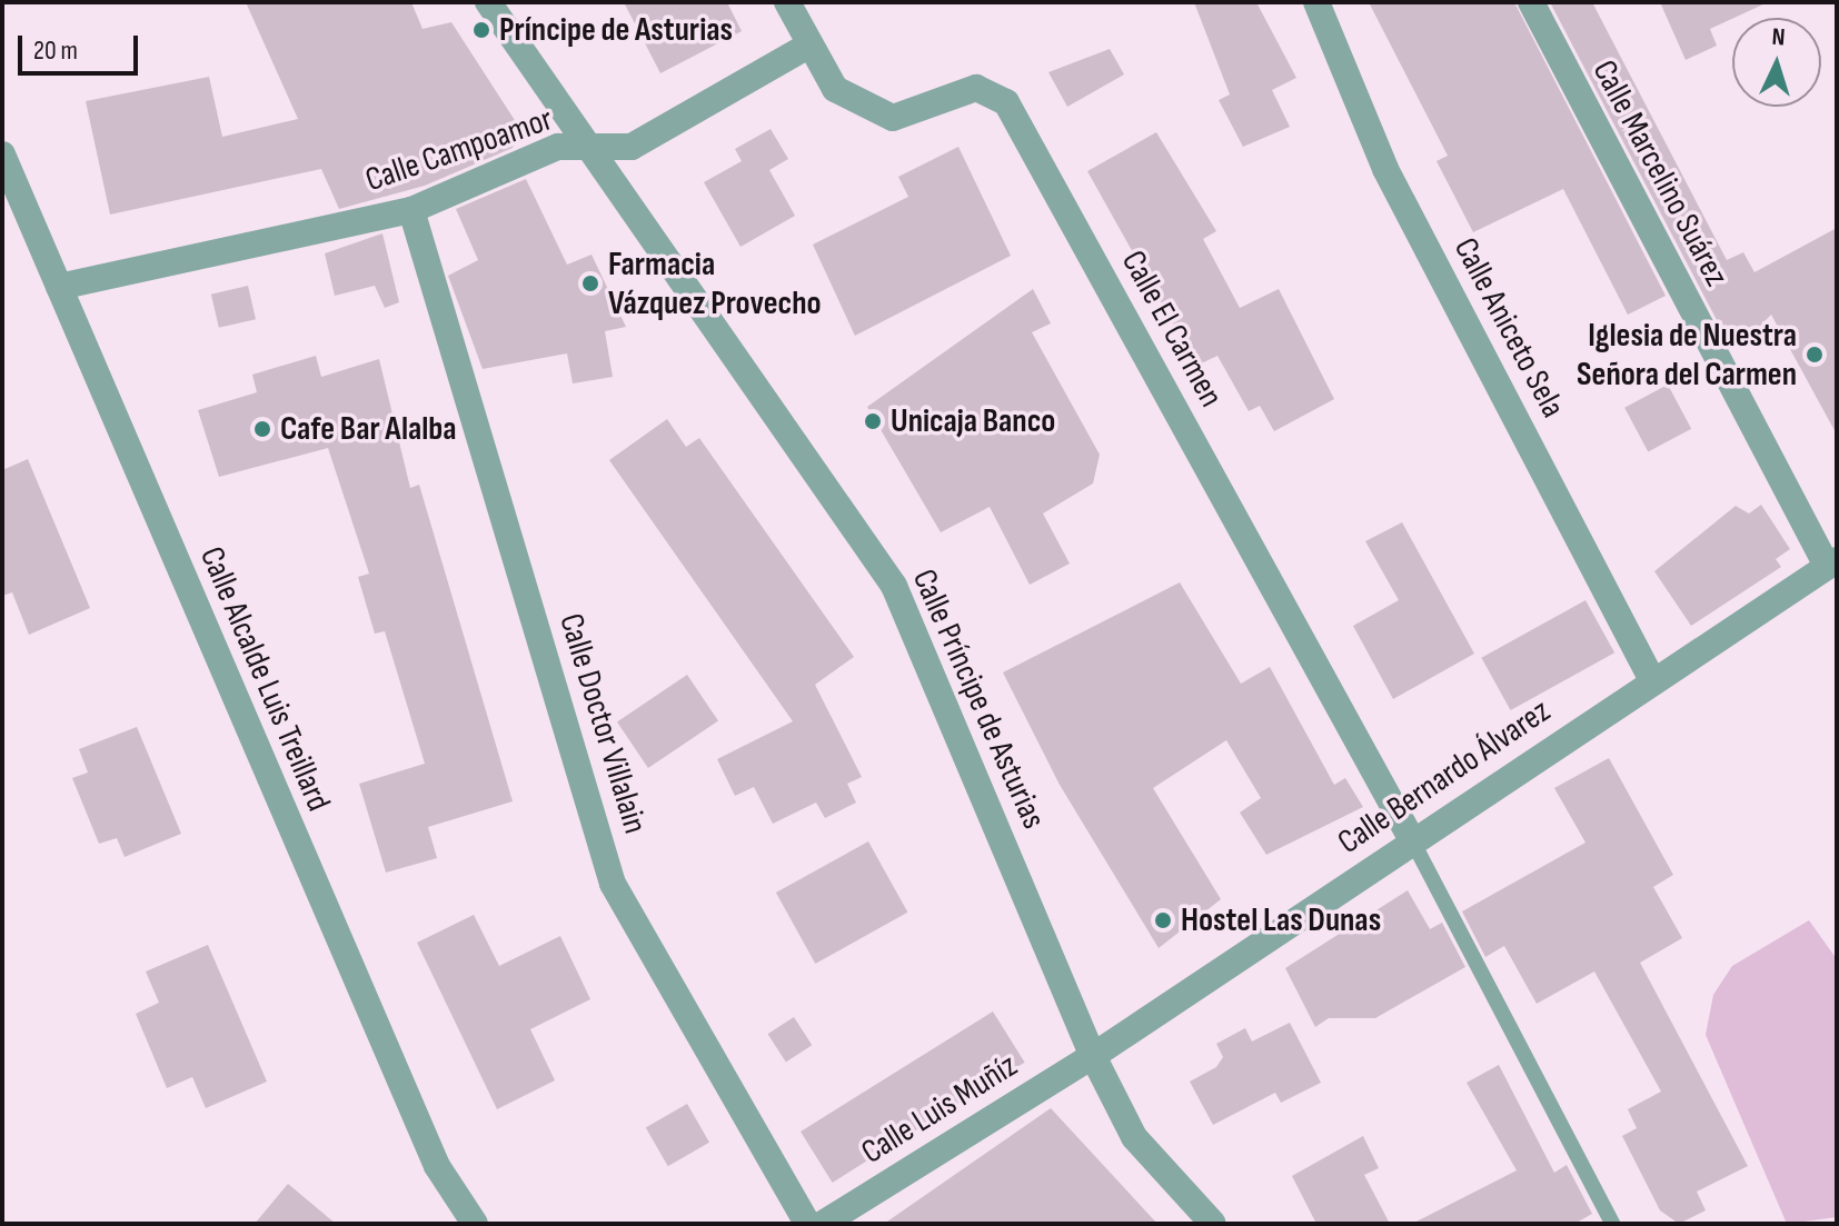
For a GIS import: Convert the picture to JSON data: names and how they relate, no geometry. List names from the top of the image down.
{
  "streets": {
    "street": [
      "Calle Campoamor",
      "Calle Marcelino Suárez",
      "Calle Aniceto Sela",
      "Calle El Carmen",
      "Calle Alcalde Luis Treillard",
      "Calle Príncipe de Asturias",
      "Calle Doctor Villalain",
      "Calle Bernardo Álvarez",
      "Calle Luis Muñíz"
    ]
  },
  "crossings": [
    ["Calle Campoamor", "Calle El Carmen"],
    ["Calle Campoamor", "Calle Alcalde Luis Treillard"],
    ["Calle Campoamor", "Calle Príncipe de Asturias"],
    ["Calle Campoamor", "Calle Doctor Villalain"],
    ["Calle Marcelino Suárez", "Calle Bernardo Álvarez"],
    ["Calle Aniceto Sela", "Calle Bernardo Álvarez"],
    ["Calle El Carmen", "Calle Bernardo Álvarez"],
    ["Calle Príncipe de Asturias", "Calle Bernardo Álvarez"],
    ["Calle Príncipe de Asturias", "Calle Luis Muñíz"],
    ["Calle Bernardo Álvarez", "Calle Luis Muñíz"]
  ],
  "places": [
    "Príncipe de Asturias",
    "Farmacia Vázquez Provecho",
    "Iglesia de Nuestra Señora del Carmen",
    "Unicaja Banco",
    "Cafe Bar Alalba",
    "Hostel Las Dunas"
  ],
  "scale_bar": "20 m",
  "north": "top"
}
